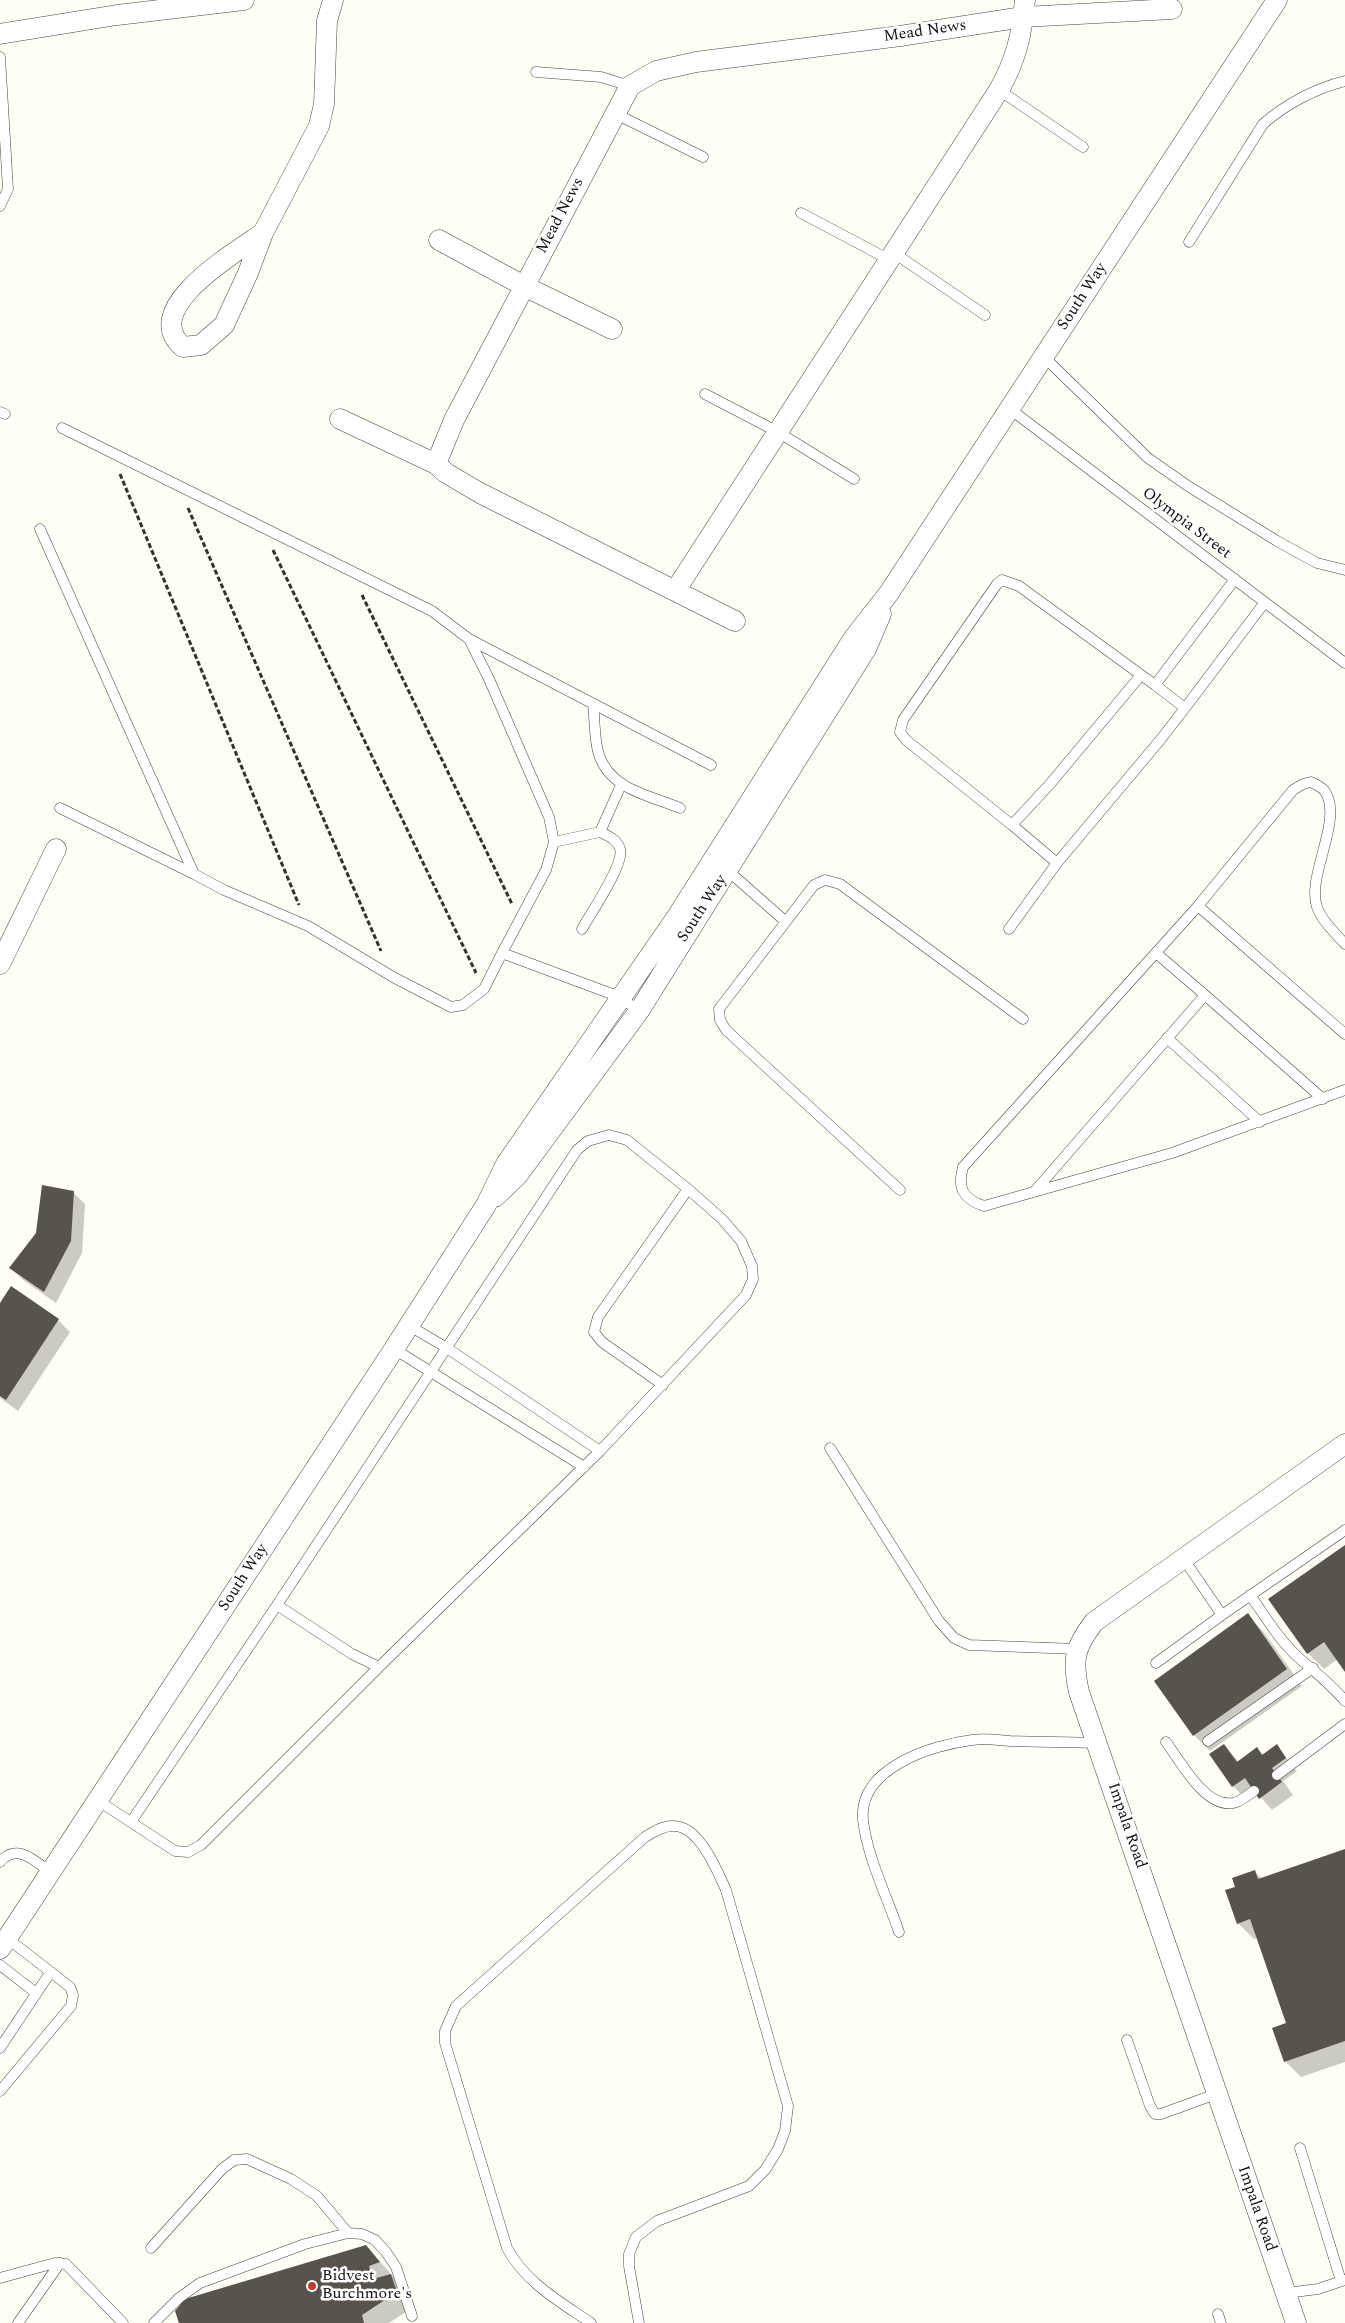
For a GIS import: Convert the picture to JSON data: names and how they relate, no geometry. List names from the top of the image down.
{
  "streets": {
    "street": ["Mead News", "South Way", "Impala Road"],
    "lane": ["Olympia Street"]
  },
  "crossings": [
    ["South Way", "Olympia Street"]
  ],
  "places": ["Bidvest Burchmore's"]
}
